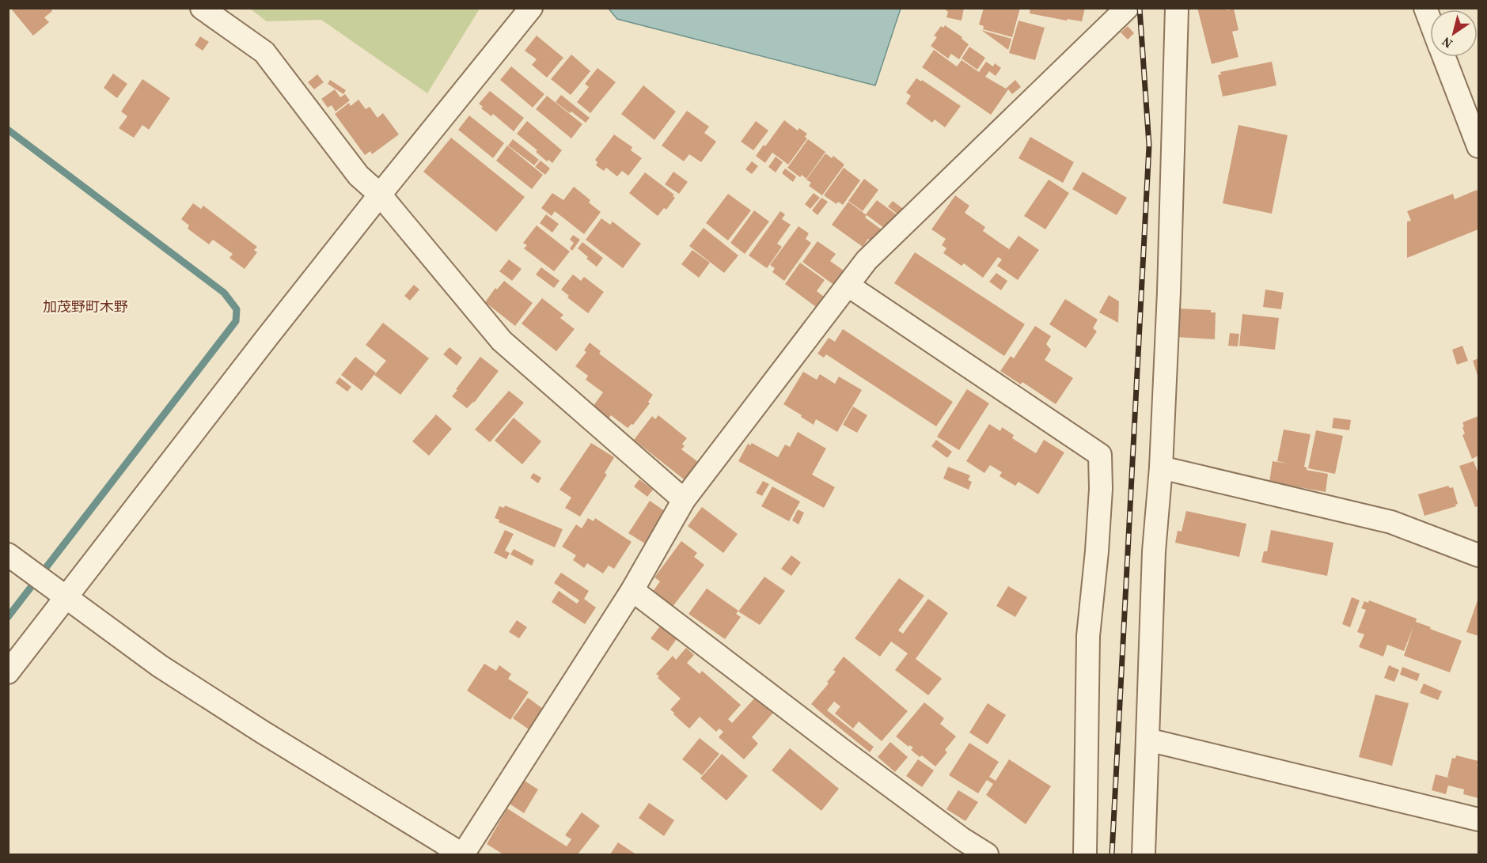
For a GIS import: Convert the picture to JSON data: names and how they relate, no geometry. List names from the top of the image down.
{
  "districts": ["加茂野町木野"],
  "north": "bottom left"
}
